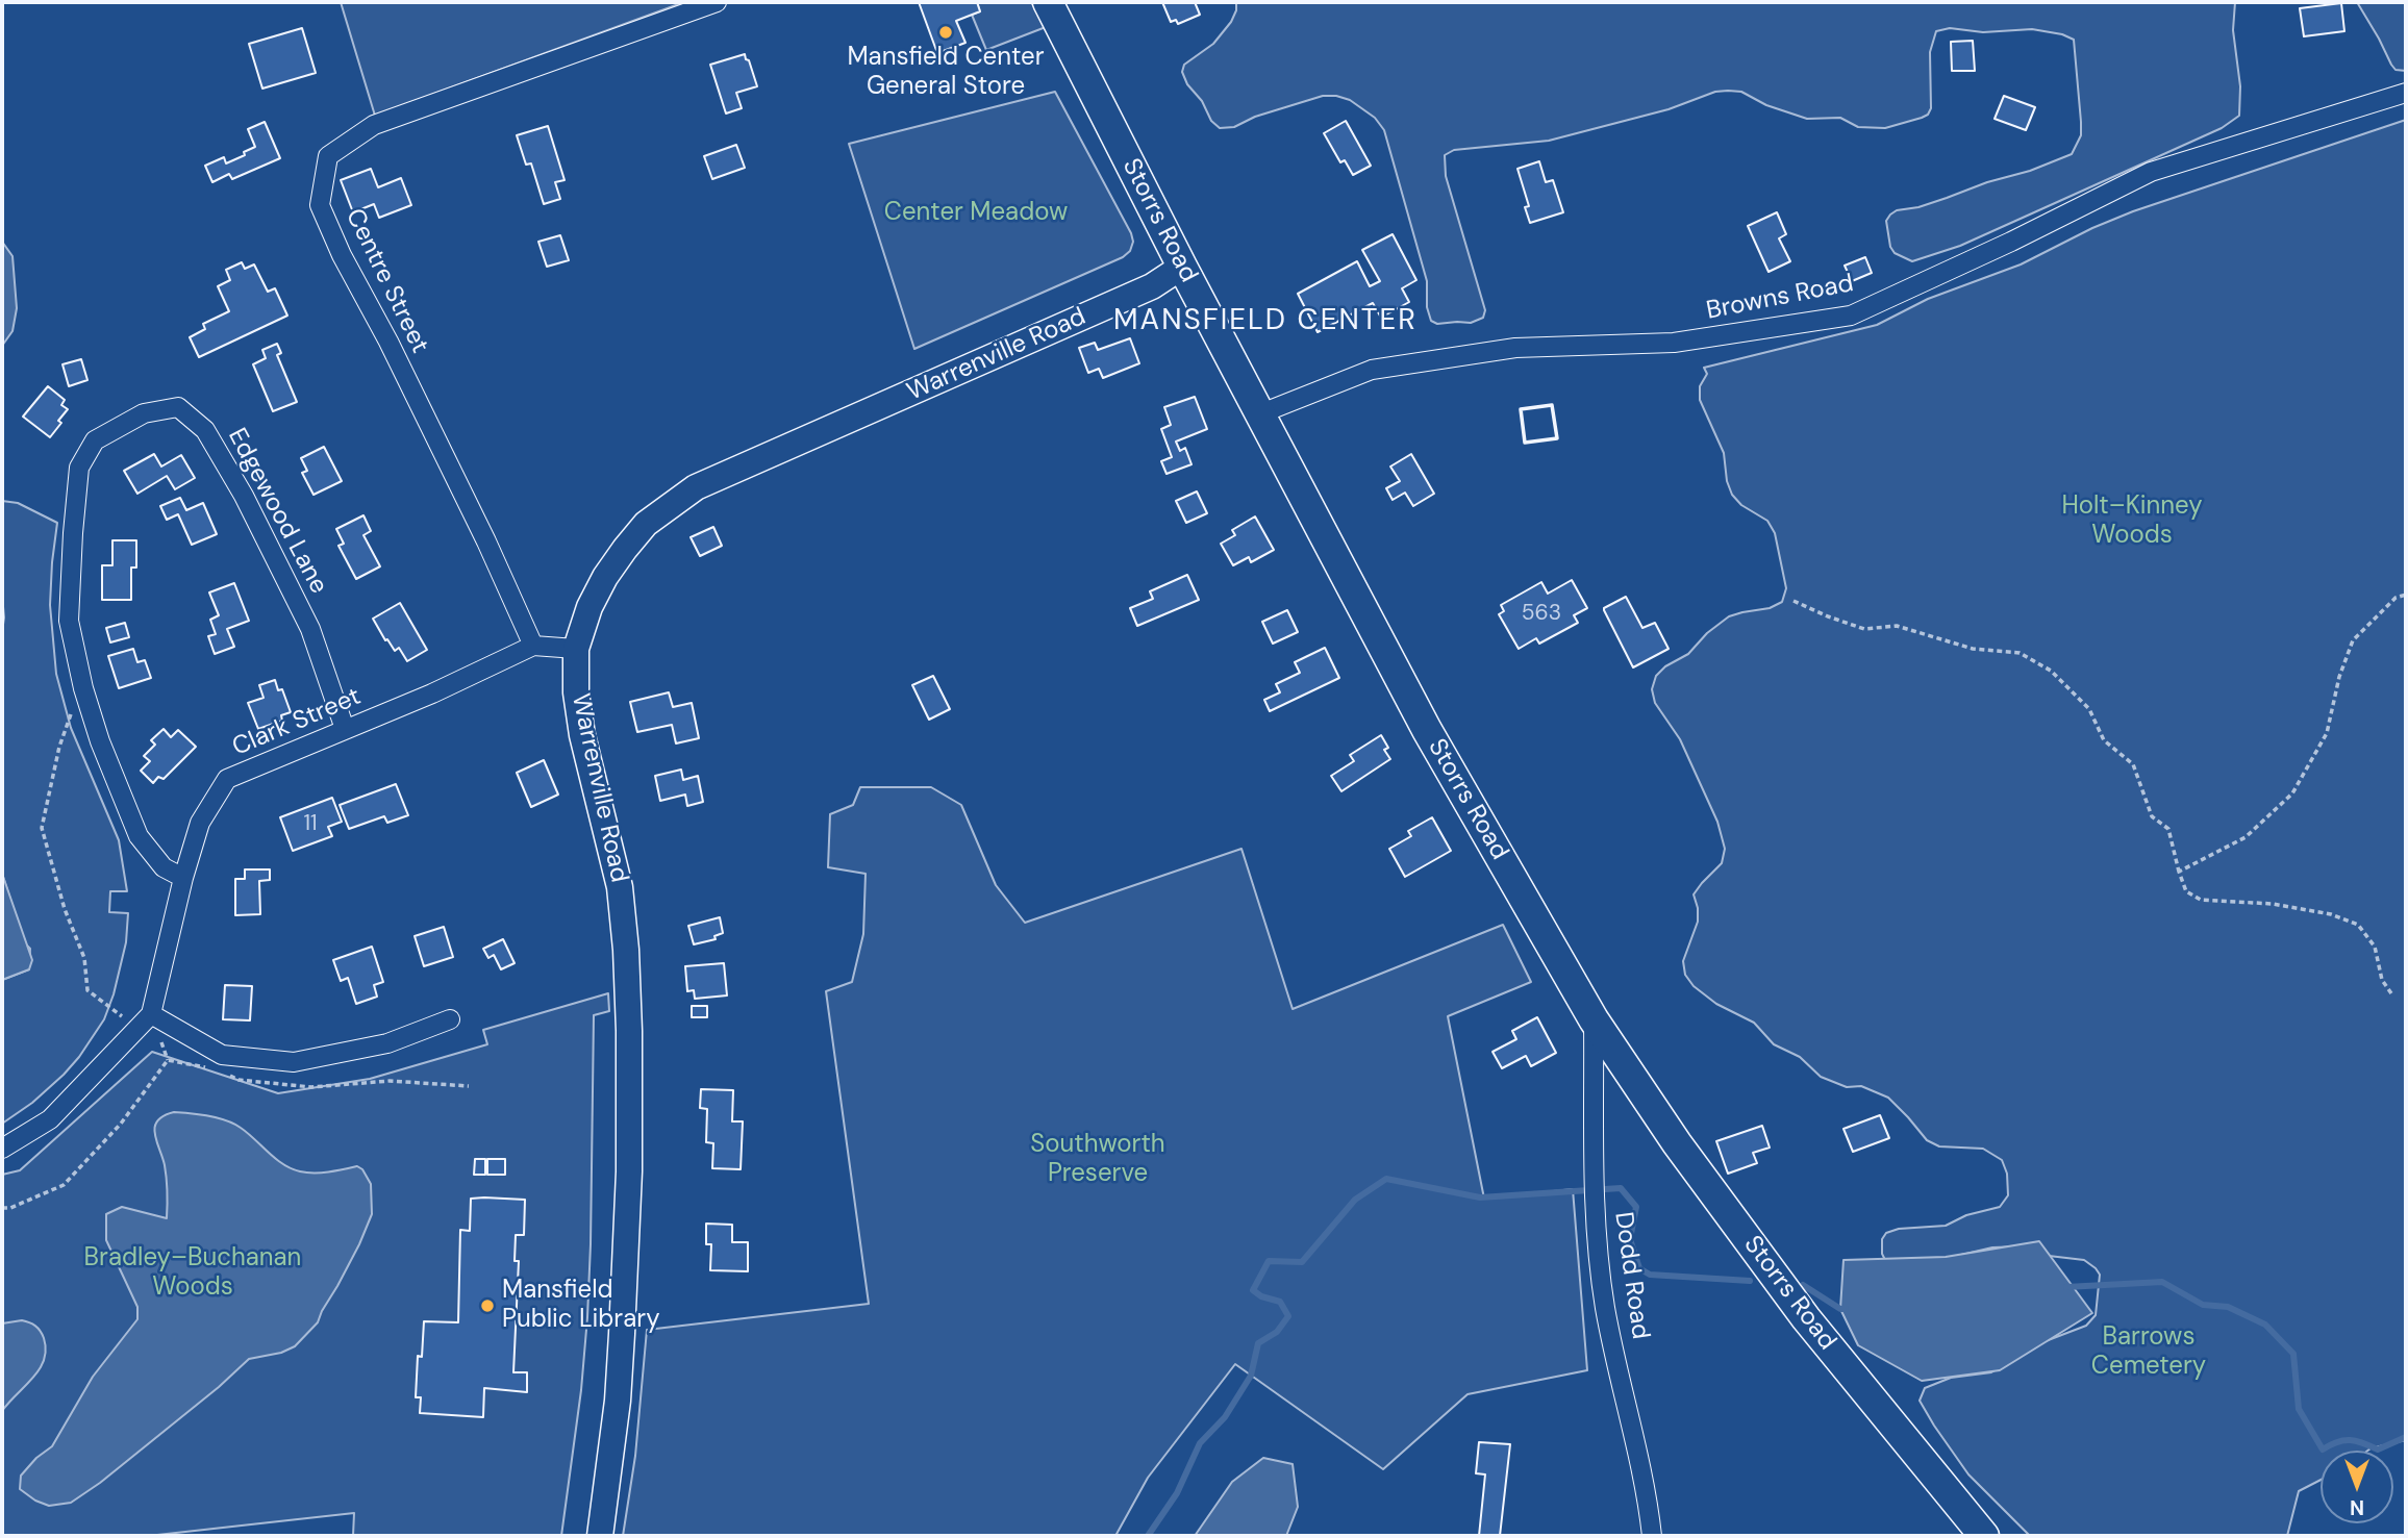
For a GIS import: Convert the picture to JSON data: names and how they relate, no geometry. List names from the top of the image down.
{
  "streets": {
    "main road": ["Storrs Road", "Warrenville Road"],
    "street": [
      "Centre Street",
      "Browns Road",
      "Edgewood Lane",
      "Clark Street",
      "Dodd Road"
    ]
  },
  "crossings": [
    ["Storrs Road", "Browns Road"],
    ["Storrs Road", "Warrenville Road"],
    ["Storrs Road", "Dodd Road"],
    ["Centre Street", "Clark Street"],
    ["Warrenville Road", "Clark Street"],
    ["Edgewood Lane", "Clark Street"]
  ],
  "districts": ["MANSFIELD CENTER"],
  "parks": [
    "Center Meadow",
    "Holt–Kinney Woods",
    "Southworth Preserve",
    "Bradley–Buchanan Woods",
    "Barrows Cemetery"
  ],
  "places": ["Mansfield Center General Store", "Mansfield Public Library"],
  "house_numbers": ["563", "11"],
  "north": "bottom"
}
